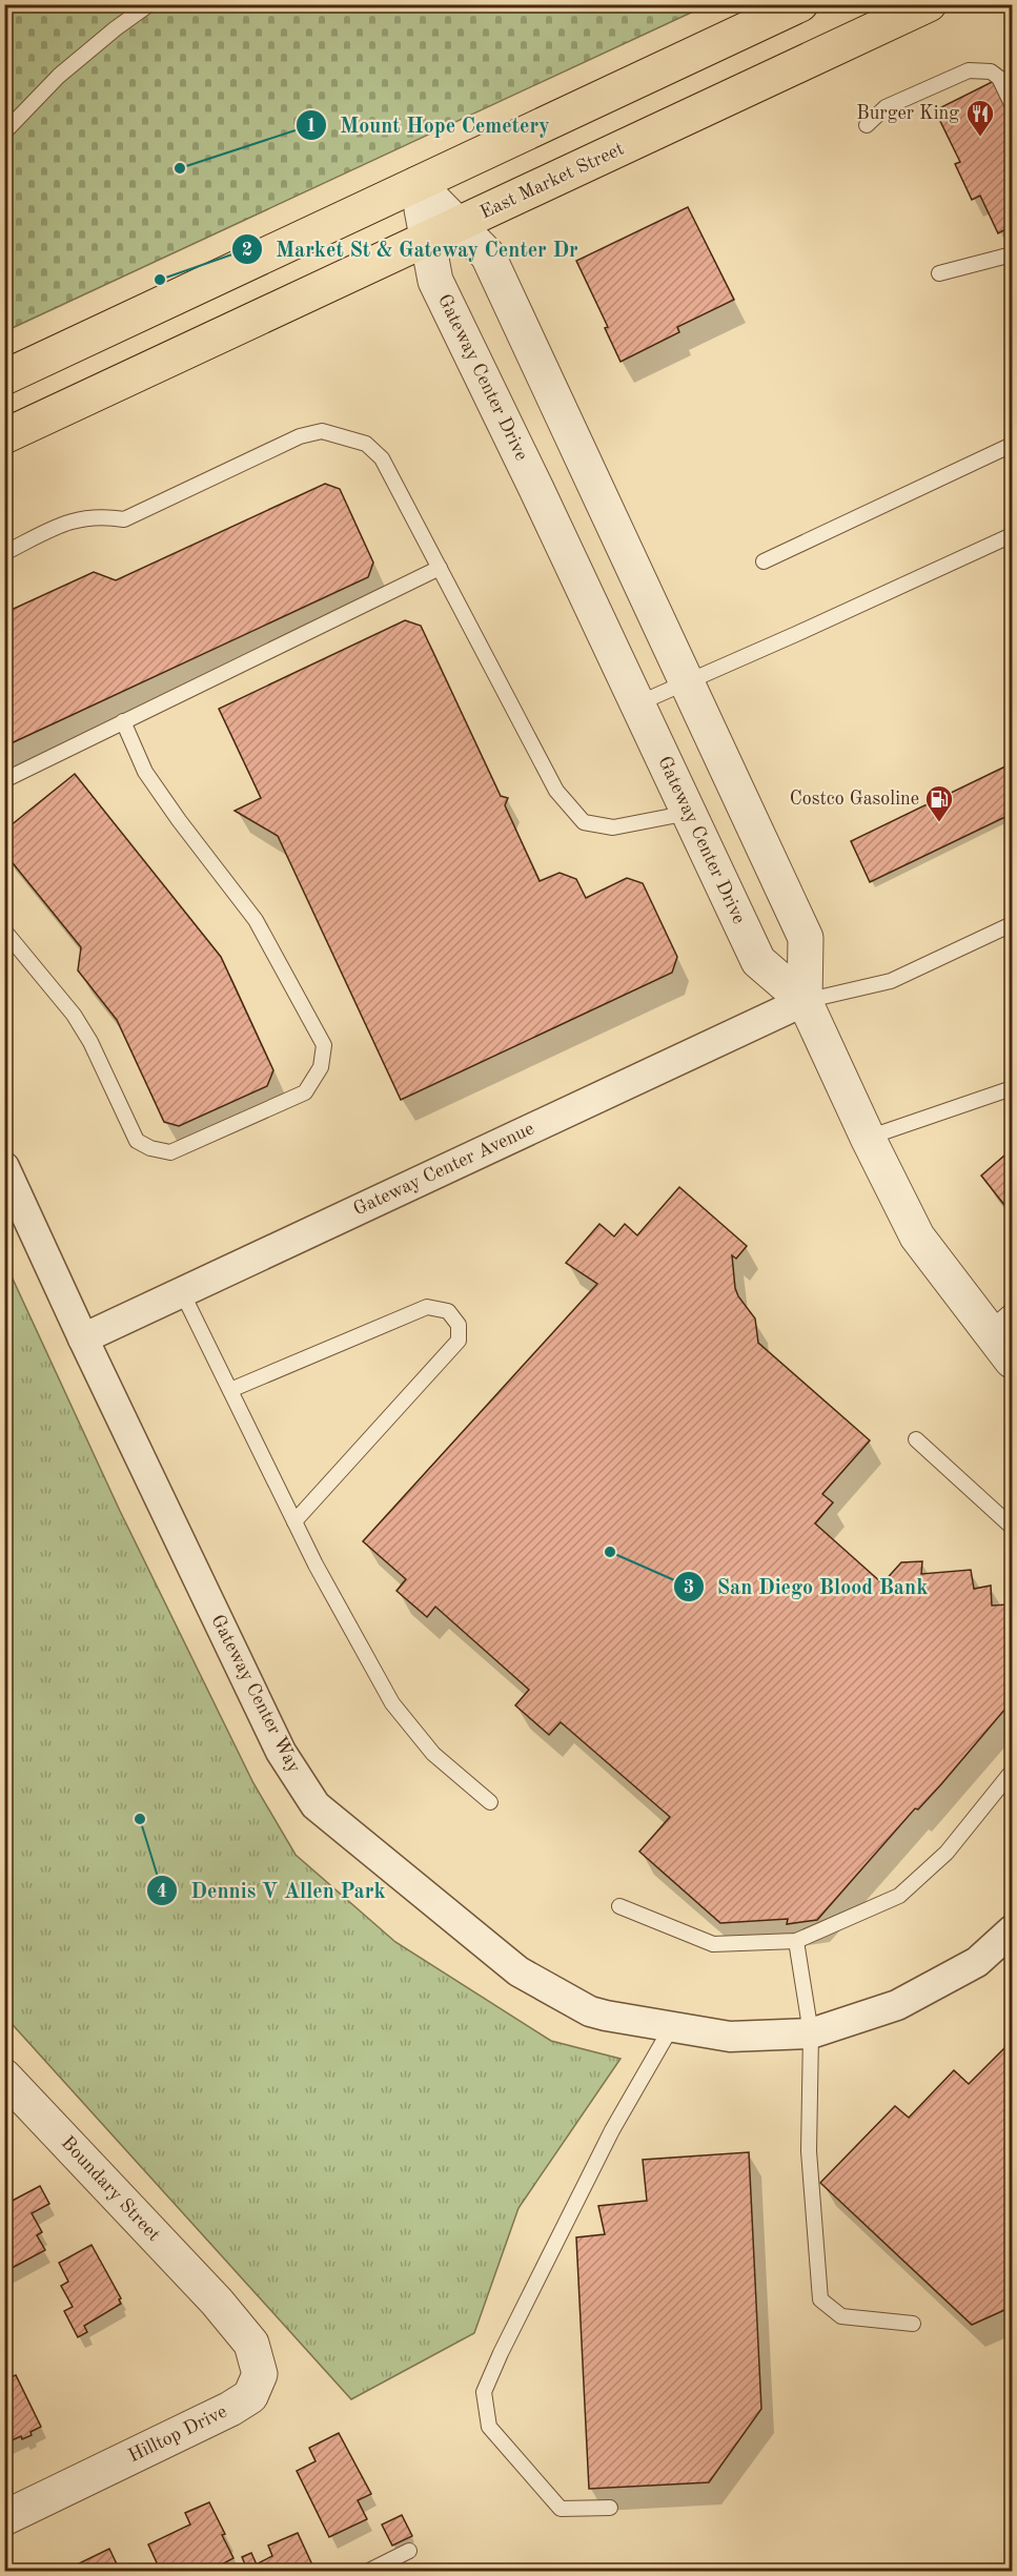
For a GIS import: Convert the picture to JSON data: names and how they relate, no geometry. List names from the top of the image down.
{
  "streets": {
    "main road": ["East Market Street"],
    "street": [
      "Gateway Center Drive",
      "Gateway Center Avenue",
      "Gateway Center Way",
      "Boundary Street",
      "Hilltop Drive"
    ]
  },
  "crossings": [
    ["East Market Street", "Gateway Center Drive"],
    ["Gateway Center Drive", "Gateway Center Avenue"],
    ["Gateway Center Avenue", "Gateway Center Way"],
    ["Boundary Street", "Hilltop Drive"]
  ],
  "places": {
    "restaurant": ["Burger King"],
    "other": [
      "Mount Hope Cemetery",
      "Market St & Gateway Center Dr",
      "San Diego Blood Bank",
      "Dennis V Allen Park"
    ],
    "fuel station": ["Costco Gasoline"]
  }
}
